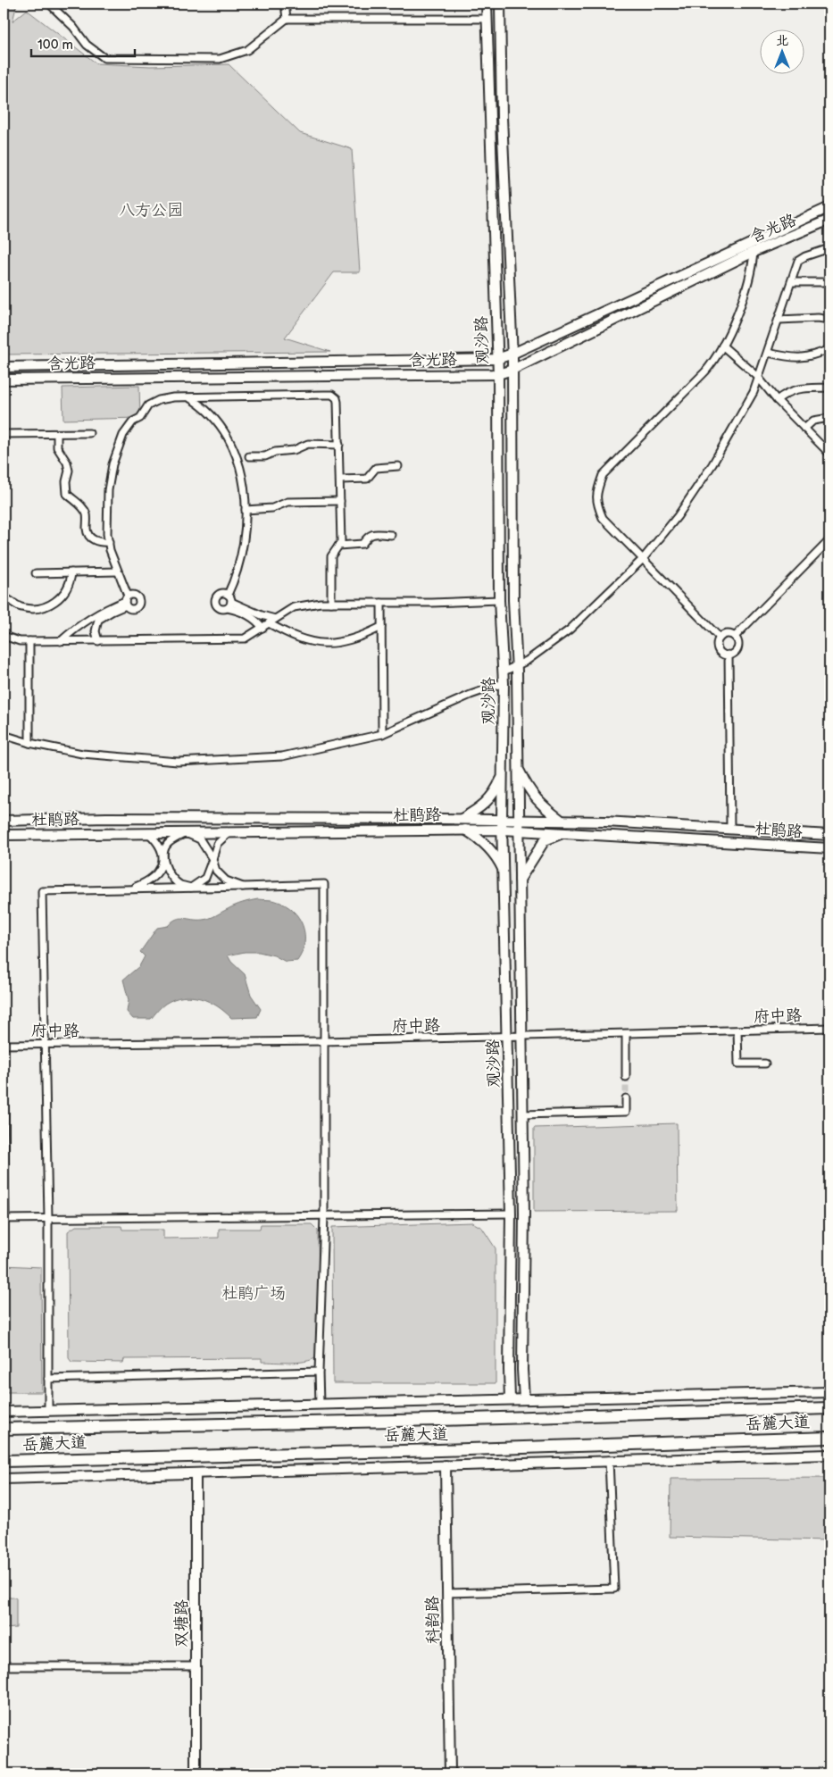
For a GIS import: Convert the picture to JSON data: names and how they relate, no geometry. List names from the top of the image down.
{
  "streets": {
    "highway": ["岳麓大道"],
    "main road": [
      "含光路",
      "观沙路",
      "杜鹃路",
      "科韵路",
      "双塘路"
    ],
    "street": ["府中路"]
  },
  "crossings": [
    ["含光路", "观沙路"],
    ["观沙路", "杜鹃路"],
    ["观沙路", "府中路"]
  ],
  "parks": ["八方公园", "杜鹃广场"],
  "scale_bar": "100 m",
  "north": "top"
}
